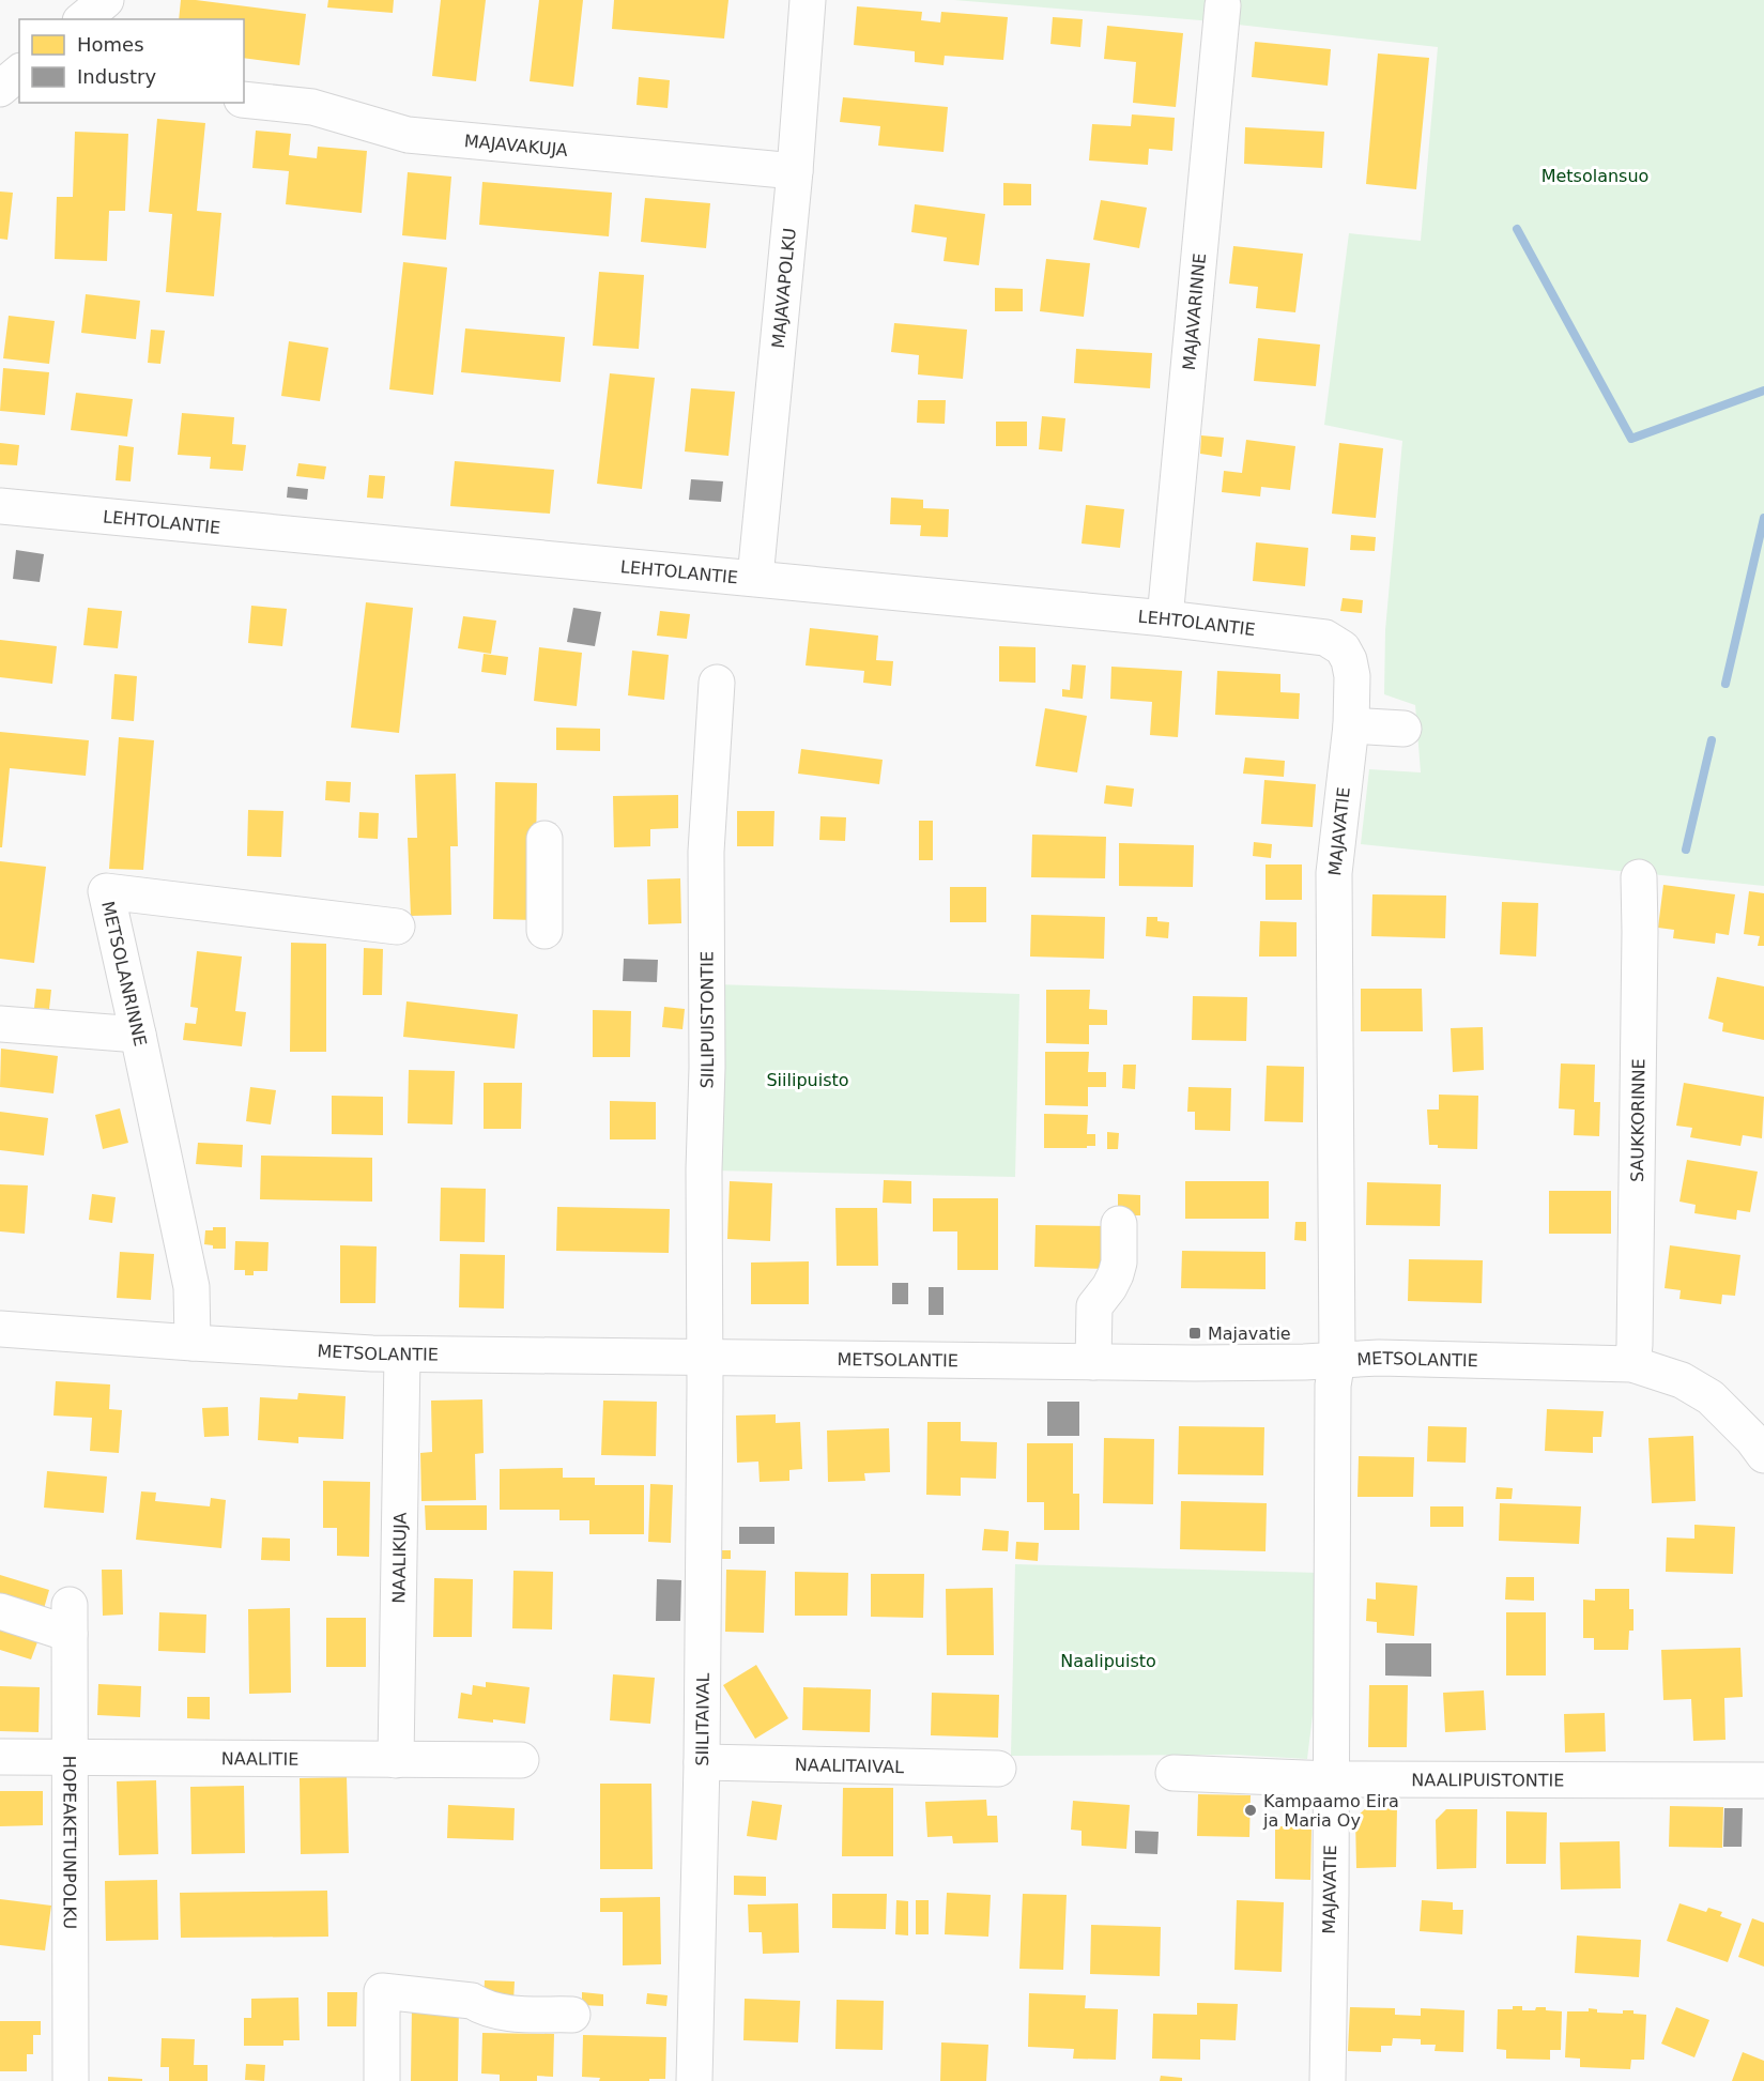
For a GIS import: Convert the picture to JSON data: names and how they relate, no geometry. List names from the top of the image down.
{
  "streets": {
    "street": [
      "MAJAVAKUJA",
      "MAJAVAPOLKU",
      "MAJAVARINNE",
      "LEHTOLANTIE",
      "MAJAVATIE",
      "METSOLANRINNE",
      "SIILIPUISTONTIE",
      "SAUKKORINNE",
      "METSOLANTIE",
      "NAALIKUJA",
      "SIILITAIVAL",
      "NAALITIE",
      "NAALITAIVAL",
      "NAALIPUISTONTIE",
      "HOPEAKETUNPOLKU"
    ]
  },
  "crossings": [
    ["MAJAVAKUJA", "MAJAVAPOLKU"],
    ["MAJAVAPOLKU", "LEHTOLANTIE"],
    ["MAJAVARINNE", "LEHTOLANTIE"],
    ["LEHTOLANTIE", "MAJAVATIE"],
    ["MAJAVATIE", "METSOLANTIE"],
    ["MAJAVATIE", "NAALIPUISTONTIE"],
    ["METSOLANRINNE", "METSOLANTIE"],
    ["SIILIPUISTONTIE", "METSOLANTIE"],
    ["SIILIPUISTONTIE", "SIILITAIVAL"],
    ["SAUKKORINNE", "METSOLANTIE"],
    ["METSOLANTIE", "NAALIKUJA"],
    ["METSOLANTIE", "SIILITAIVAL"],
    ["NAALIKUJA", "NAALITIE"],
    ["SIILITAIVAL", "NAALITAIVAL"],
    ["NAALITIE", "HOPEAKETUNPOLKU"]
  ],
  "parks": ["Metsolansuo", "Siilipuisto", "Naalipuisto"],
  "places": {
    "transit": ["Majavatie"],
    "other": ["Kampaamo Eira ja Maria Oy"]
  },
  "legend": ["Homes", "Industry"]
}
